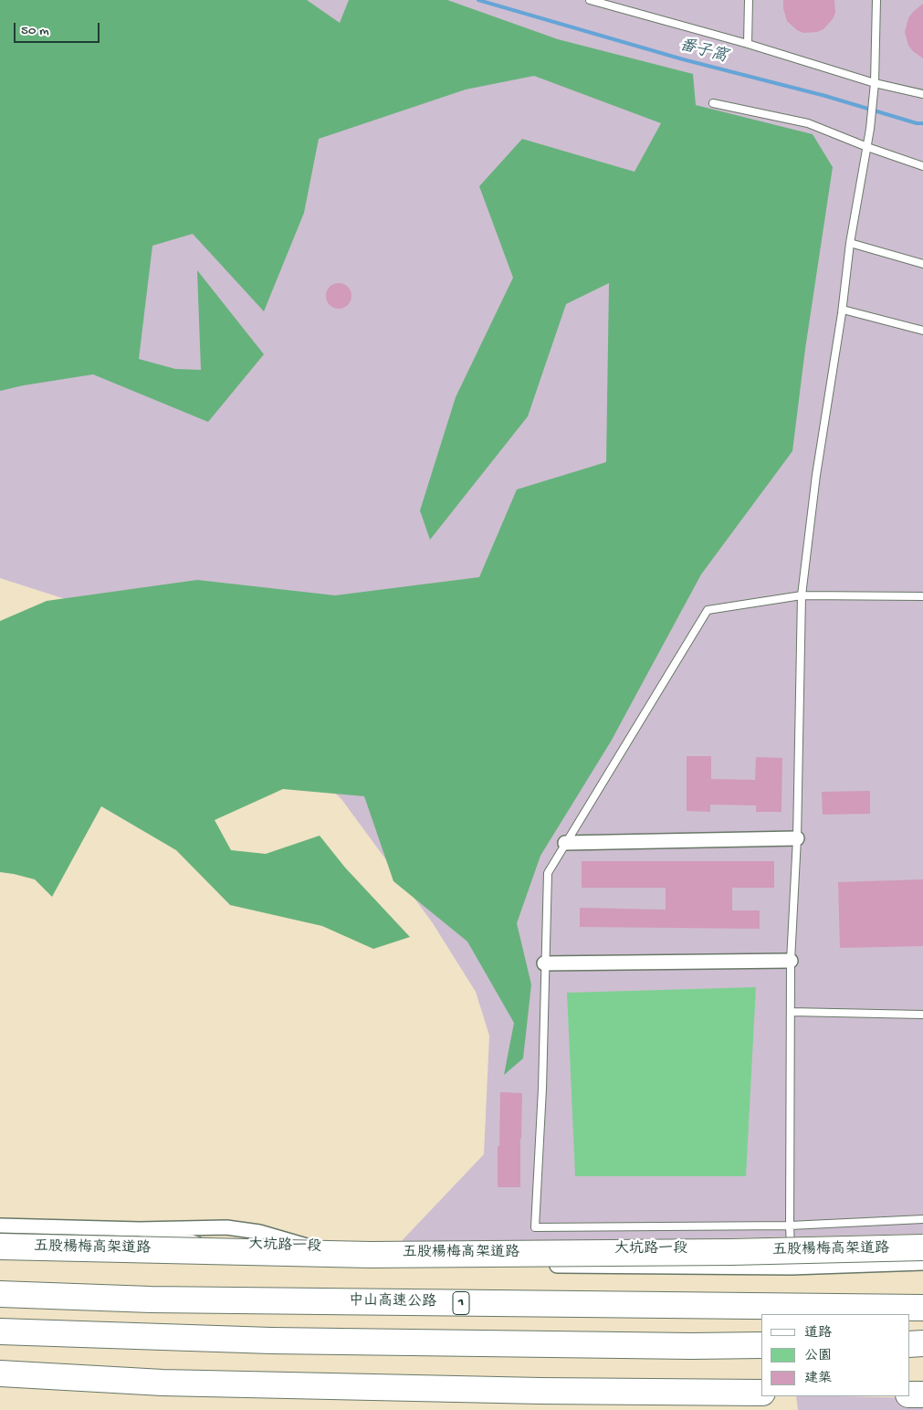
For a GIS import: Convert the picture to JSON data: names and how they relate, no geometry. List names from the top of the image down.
{
  "streets": {
    "highway": ["五股楊梅高架道路", "中山高速公路", "1"],
    "street": ["大坑路一段"]
  },
  "water": ["番子窩"],
  "legend": ["道路", "公園", "建築"],
  "scale_bar": "50 m"
}
